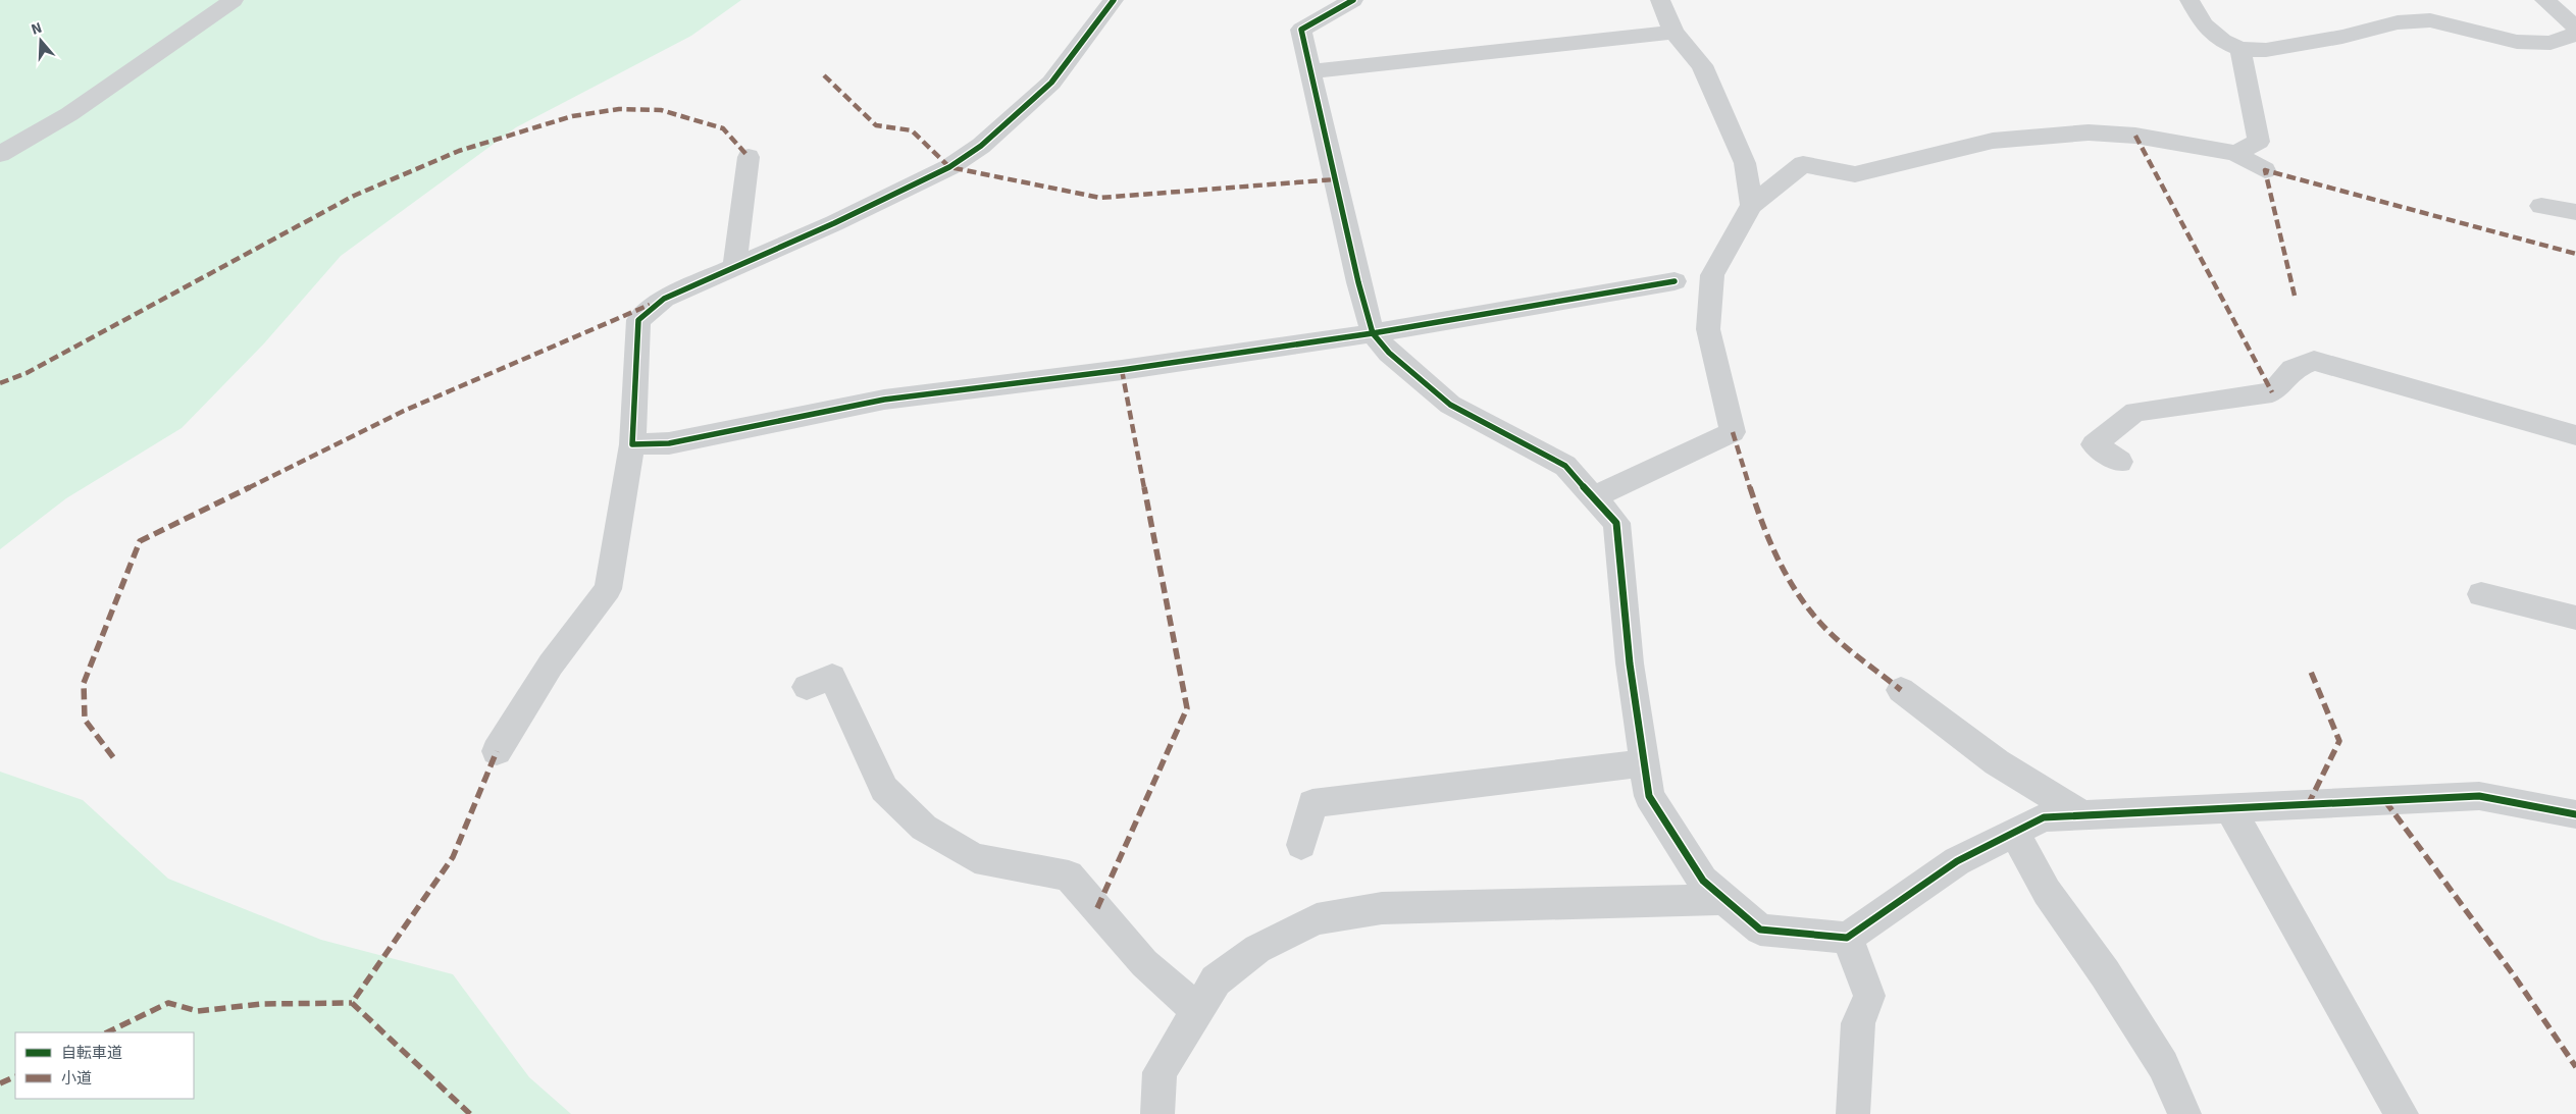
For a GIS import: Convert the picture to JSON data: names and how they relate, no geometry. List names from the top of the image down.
{
  "legend": ["自転車道", "小道"],
  "north": "top"
}
